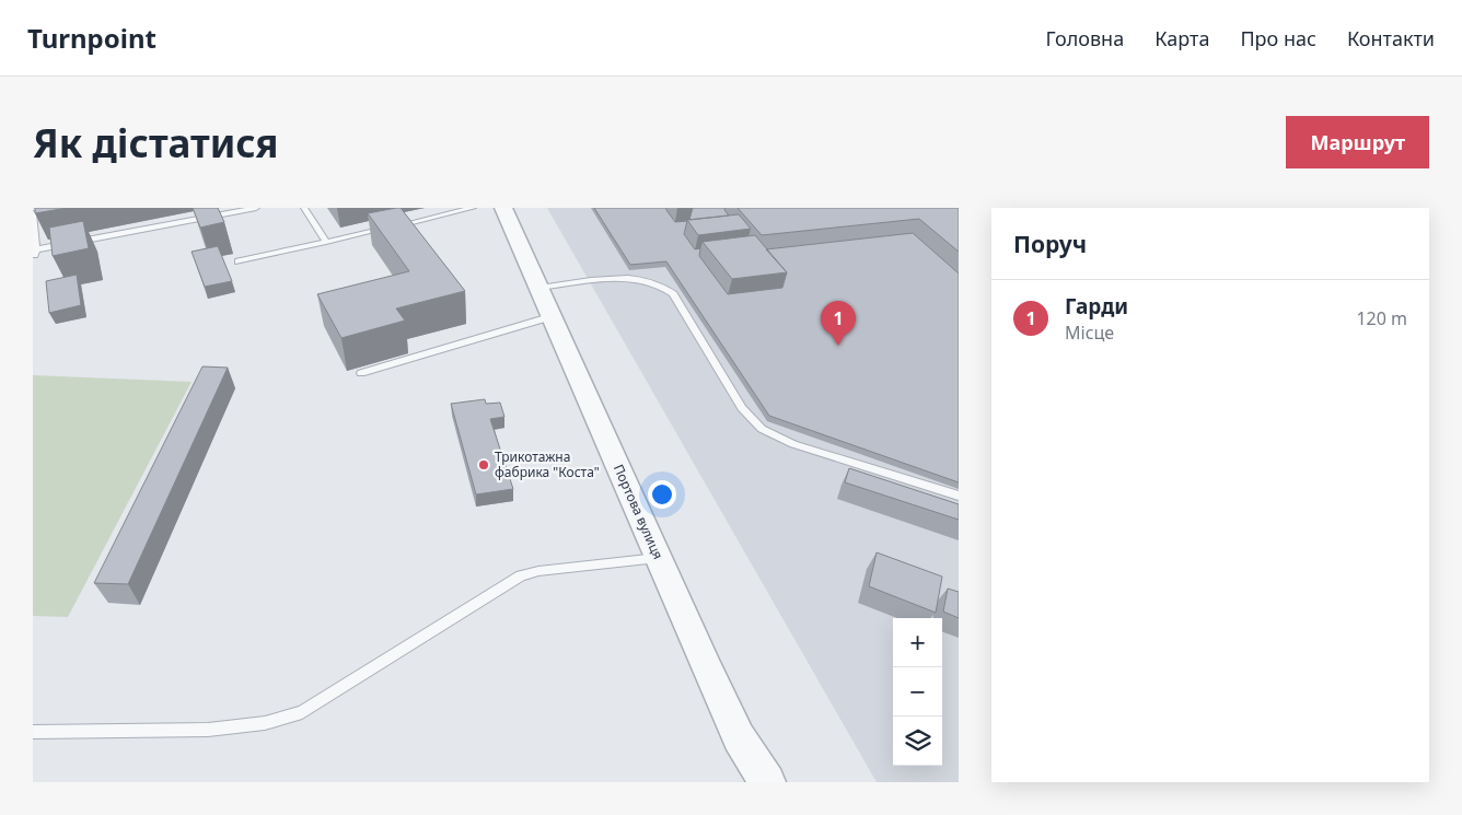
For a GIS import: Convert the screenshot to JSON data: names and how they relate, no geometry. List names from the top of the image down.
{
  "streets": {
    "street": ["Портова вулиця"]
  },
  "places": ["Трикотажна фабрика \"Коста\""],
  "page": {
    "header": "Turnpoint",
    "nav": [
      "Головна",
      "Карта",
      "Про нас",
      "Контакти"
    ],
    "buttons": "Маршрут",
    "title": "Як дістатися",
    "heading": "Поруч",
    "list": [
      {
        "mark": "1",
        "name": "Гарди",
        "note": "Місце",
        "value": "120 m"
      }
    ],
    "pins": "1",
    "map_buttons": ["+", "−"]
  }
}
